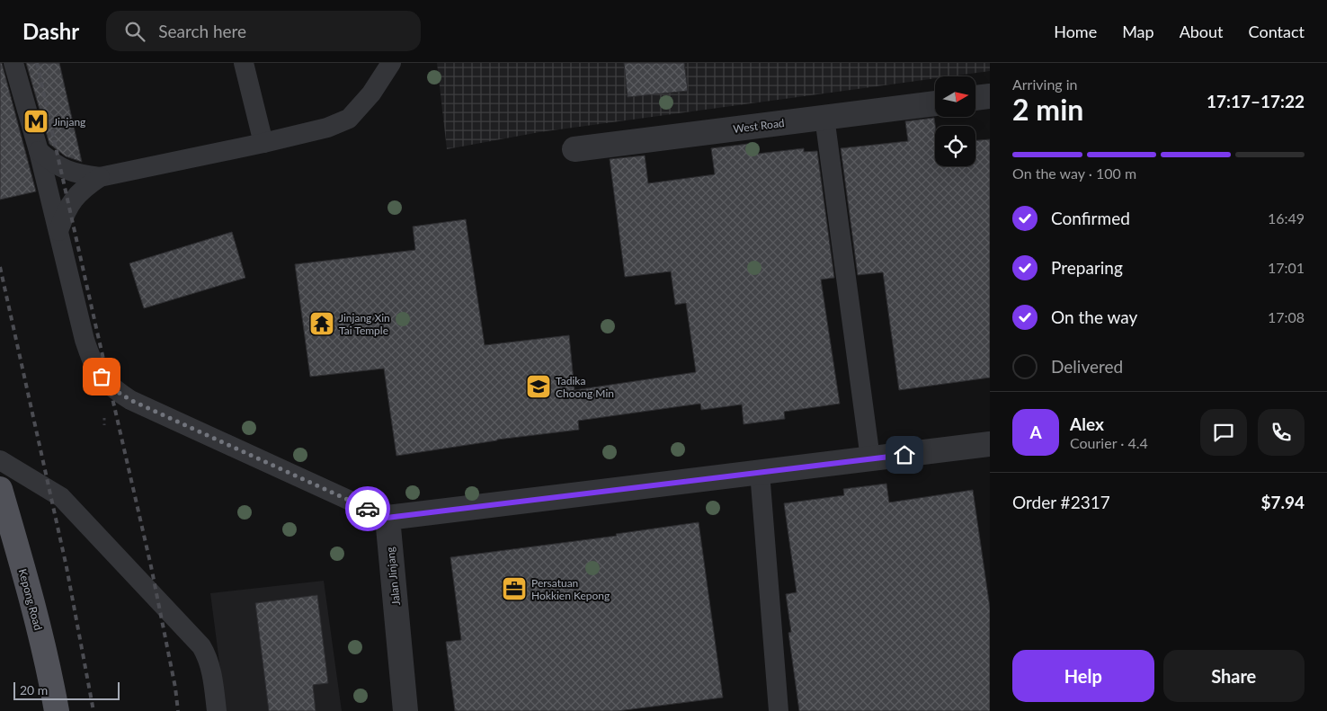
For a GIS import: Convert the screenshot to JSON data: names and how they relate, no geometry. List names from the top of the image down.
{
  "streets": {
    "main road": ["Kepong Road"],
    "street": ["West Road", "Jalan Jinjang"]
  },
  "places": {
    "metro station": ["Jinjang"],
    "temple": ["Jinjang Xin Tai Temple"],
    "school or university": ["Tadika Choong Min"],
    "office": ["Persatuan Hokkien Kepong"]
  },
  "scale_bar": "20 m",
  "north": "right",
  "page": {
    "header": "Dashr",
    "search": "Search here",
    "nav": [
      "Home",
      "Map",
      "About",
      "Contact"
    ],
    "heading": ["2 min", "Arriving in", "17:17–17:22"],
    "panel": [
      "Alex",
      "Courier · 4.4",
      "Order #2317",
      "$7.94"
    ],
    "bar": "On the way · 100 m",
    "list": [
      ["Confirmed", "16:49"],
      ["Preparing", "17:01"],
      ["On the way", "17:08"],
      "Delivered"
    ],
    "round": "A",
    "buttons": ["Help", "Share"],
    "scale": "20 m"
  }
}
